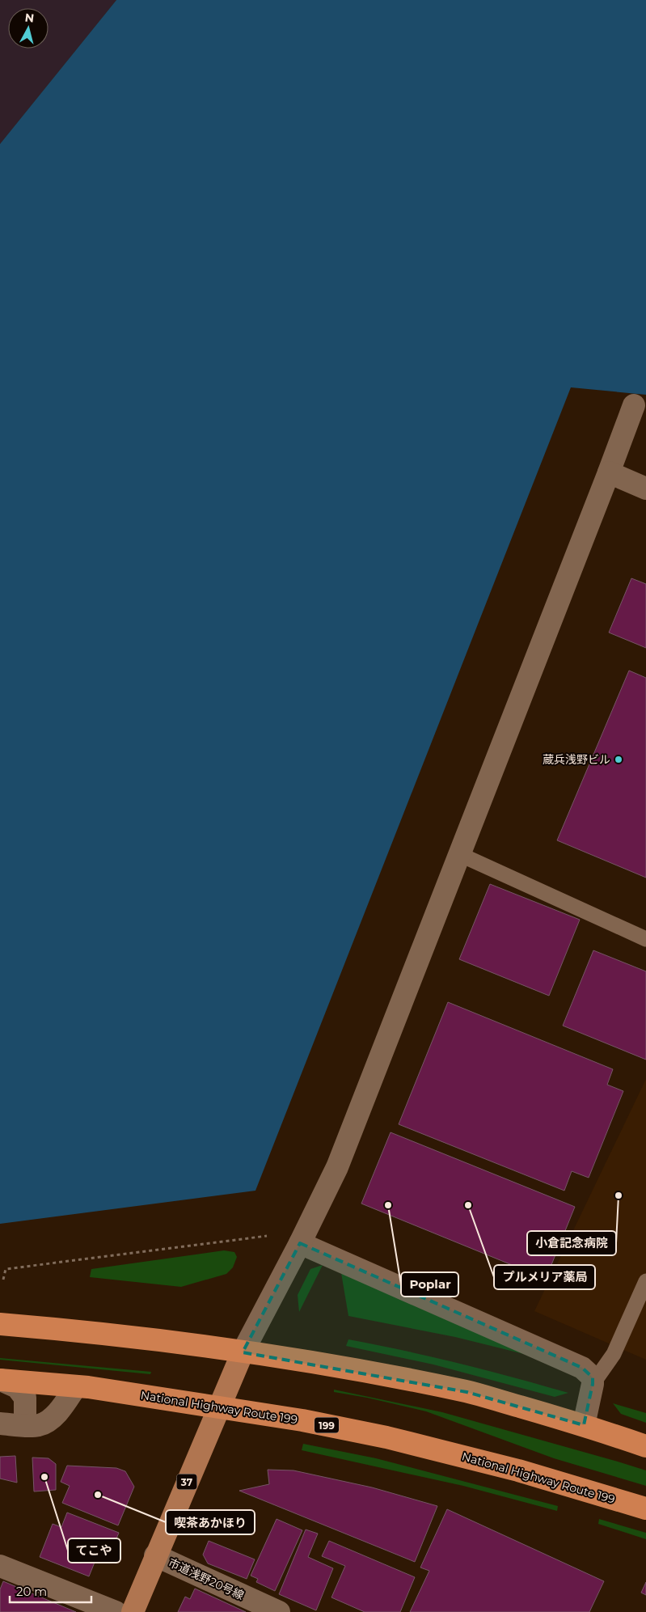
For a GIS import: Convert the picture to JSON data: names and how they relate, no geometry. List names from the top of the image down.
{
  "streets": {
    "highway": ["National Highway Route 199", "199"],
    "main road": ["37"],
    "street": ["市道浅野20号線"]
  },
  "crossings": [
    ["National Highway Route 199", "37"],
    ["37", "市道浅野20号線"]
  ],
  "places": [
    "蔵兵浅野ビル",
    "小倉記念病院",
    "Poplar",
    "プルメリア薬局",
    "てこや",
    "喫茶あかほり"
  ],
  "scale_bar": "20 m",
  "north": "top"
}
